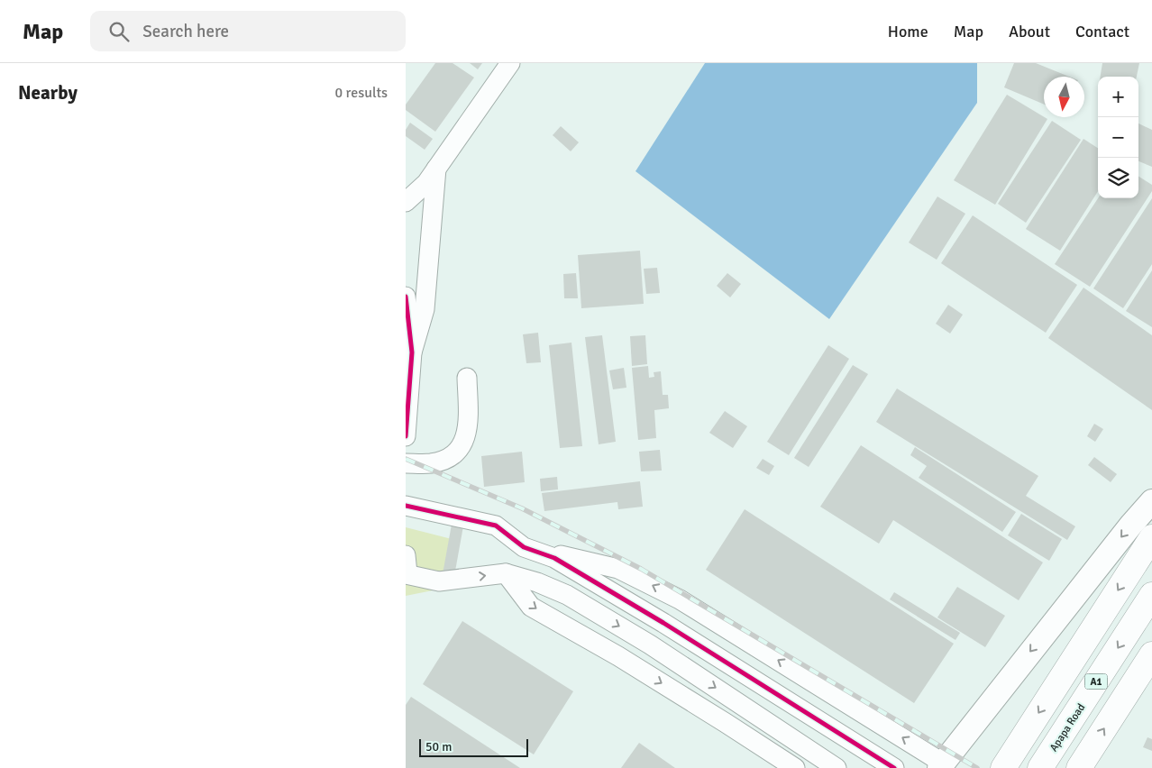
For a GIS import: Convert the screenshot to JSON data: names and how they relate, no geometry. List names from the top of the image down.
{
  "streets": {
    "highway": ["A1", "Apapa Road"]
  },
  "scale_bar": "50 m",
  "north": "bottom",
  "page": {
    "header": "Map",
    "search": "Search here",
    "nav": [
      "Home",
      "Map",
      "About",
      "Contact"
    ],
    "heading": ["Nearby", "0 results"],
    "map_buttons": ["+", "−"],
    "scale": "50 m"
  }
}
